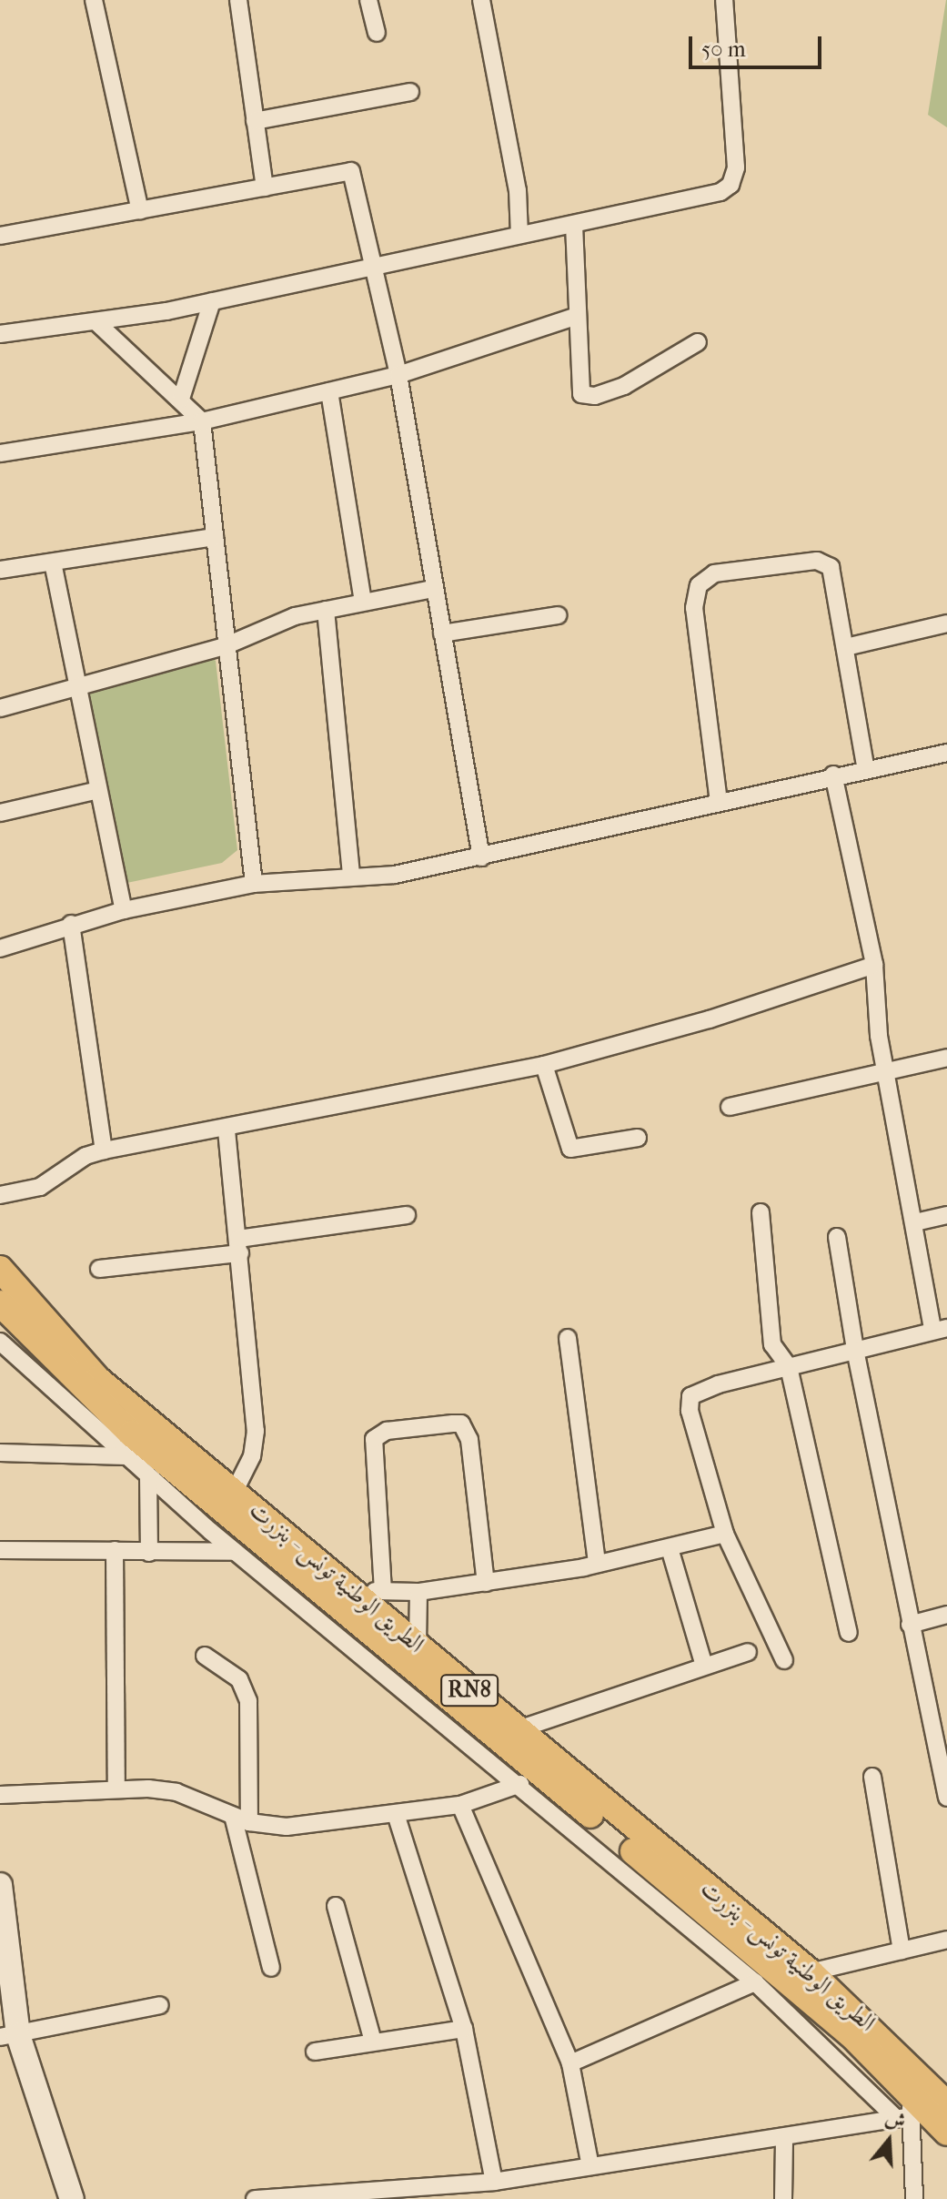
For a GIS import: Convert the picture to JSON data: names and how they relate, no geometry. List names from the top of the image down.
{
  "streets": {
    "main road": ["الطريق الوطنية تونس - بنزرت", "RN8"]
  },
  "scale_bar": "50 m",
  "north": "top"
}
